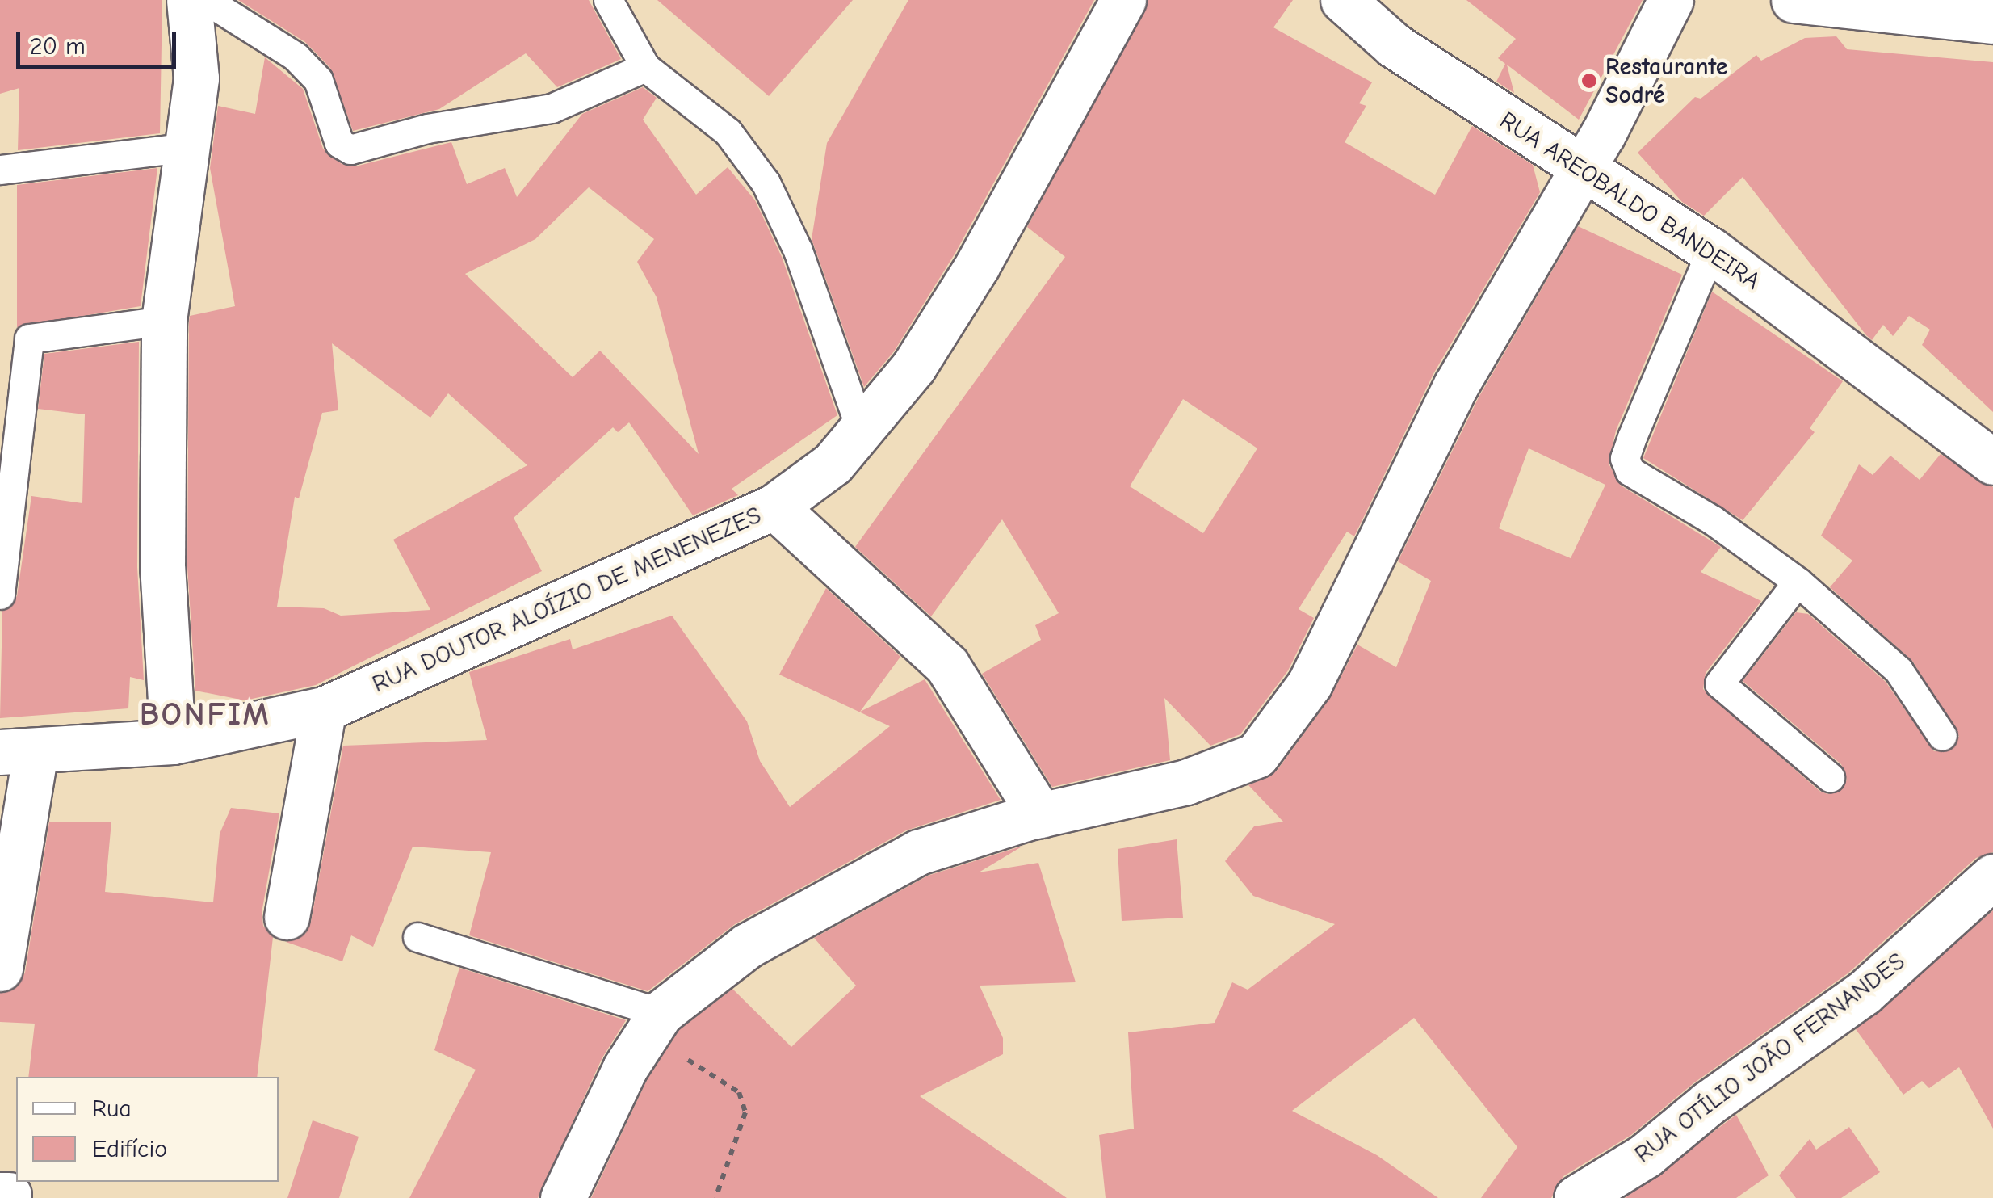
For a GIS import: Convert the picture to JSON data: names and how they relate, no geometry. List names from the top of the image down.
{
  "streets": {
    "street": ["RUA AREOBALDO BANDEIRA", "RUA DOUTOR ALOÍZIO DE MENENEZES", "RUA OTÍLIO JOÃO FERNANDES"]
  },
  "districts": ["BONFIM"],
  "places": ["Restaurante Sodré"],
  "legend": ["Rua", "Edifício"],
  "scale_bar": "20 m"
}
